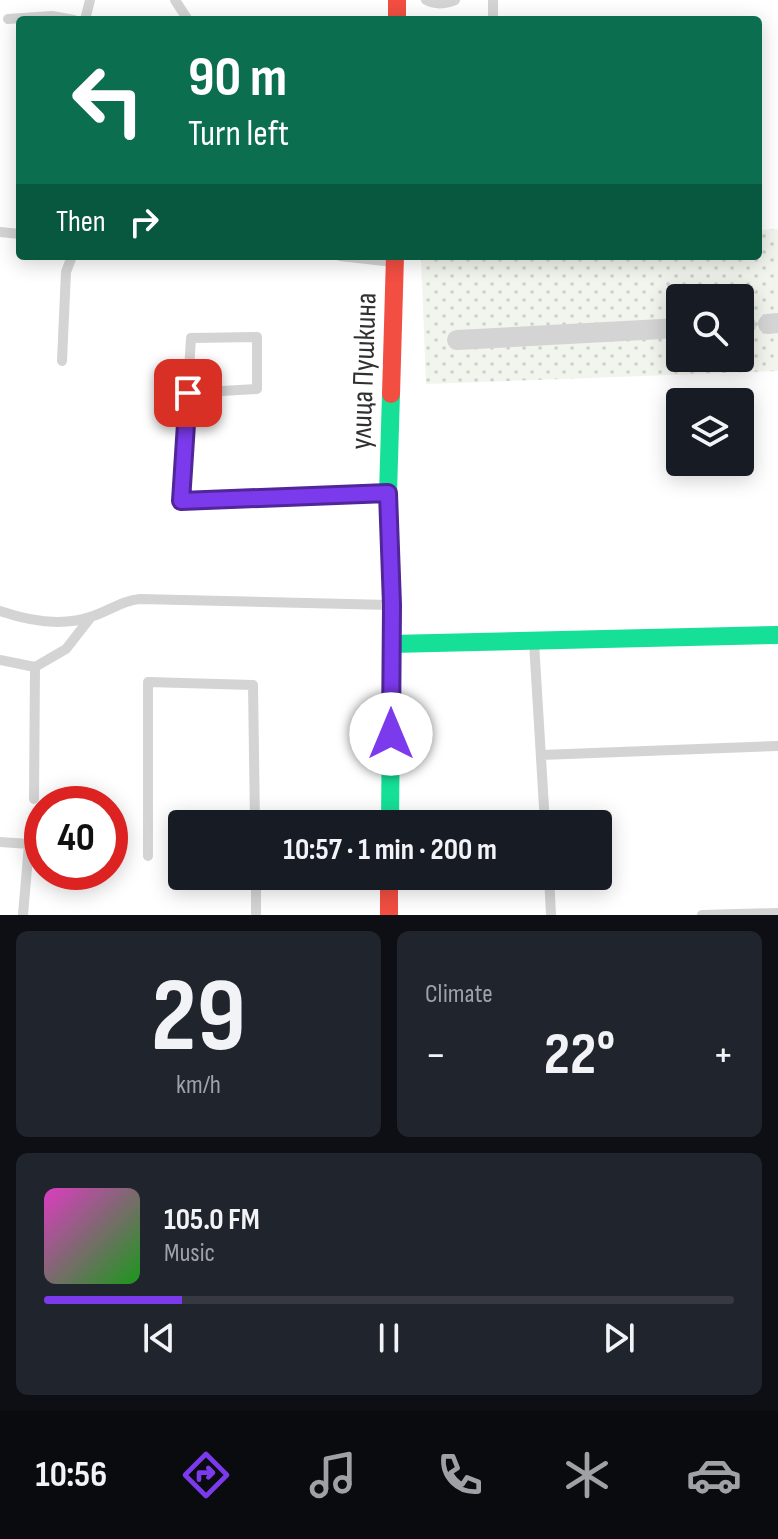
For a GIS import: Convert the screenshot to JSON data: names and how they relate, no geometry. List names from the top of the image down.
{
  "streets": {
    "street": ["улица Пушкина"]
  },
  "page": {
    "turn": ["90 m", "Turn left"],
    "then": "Then",
    "limit": "40",
    "trip": "10:57 · 1 min · 200 m",
    "tile": [
      ["29", "km/h"],
      "Climate"
    ],
    "heat": ["−", "22°", "+"],
    "song": ["105.0 FM", "Music"],
    "tabs": "10:56"
  }
}
